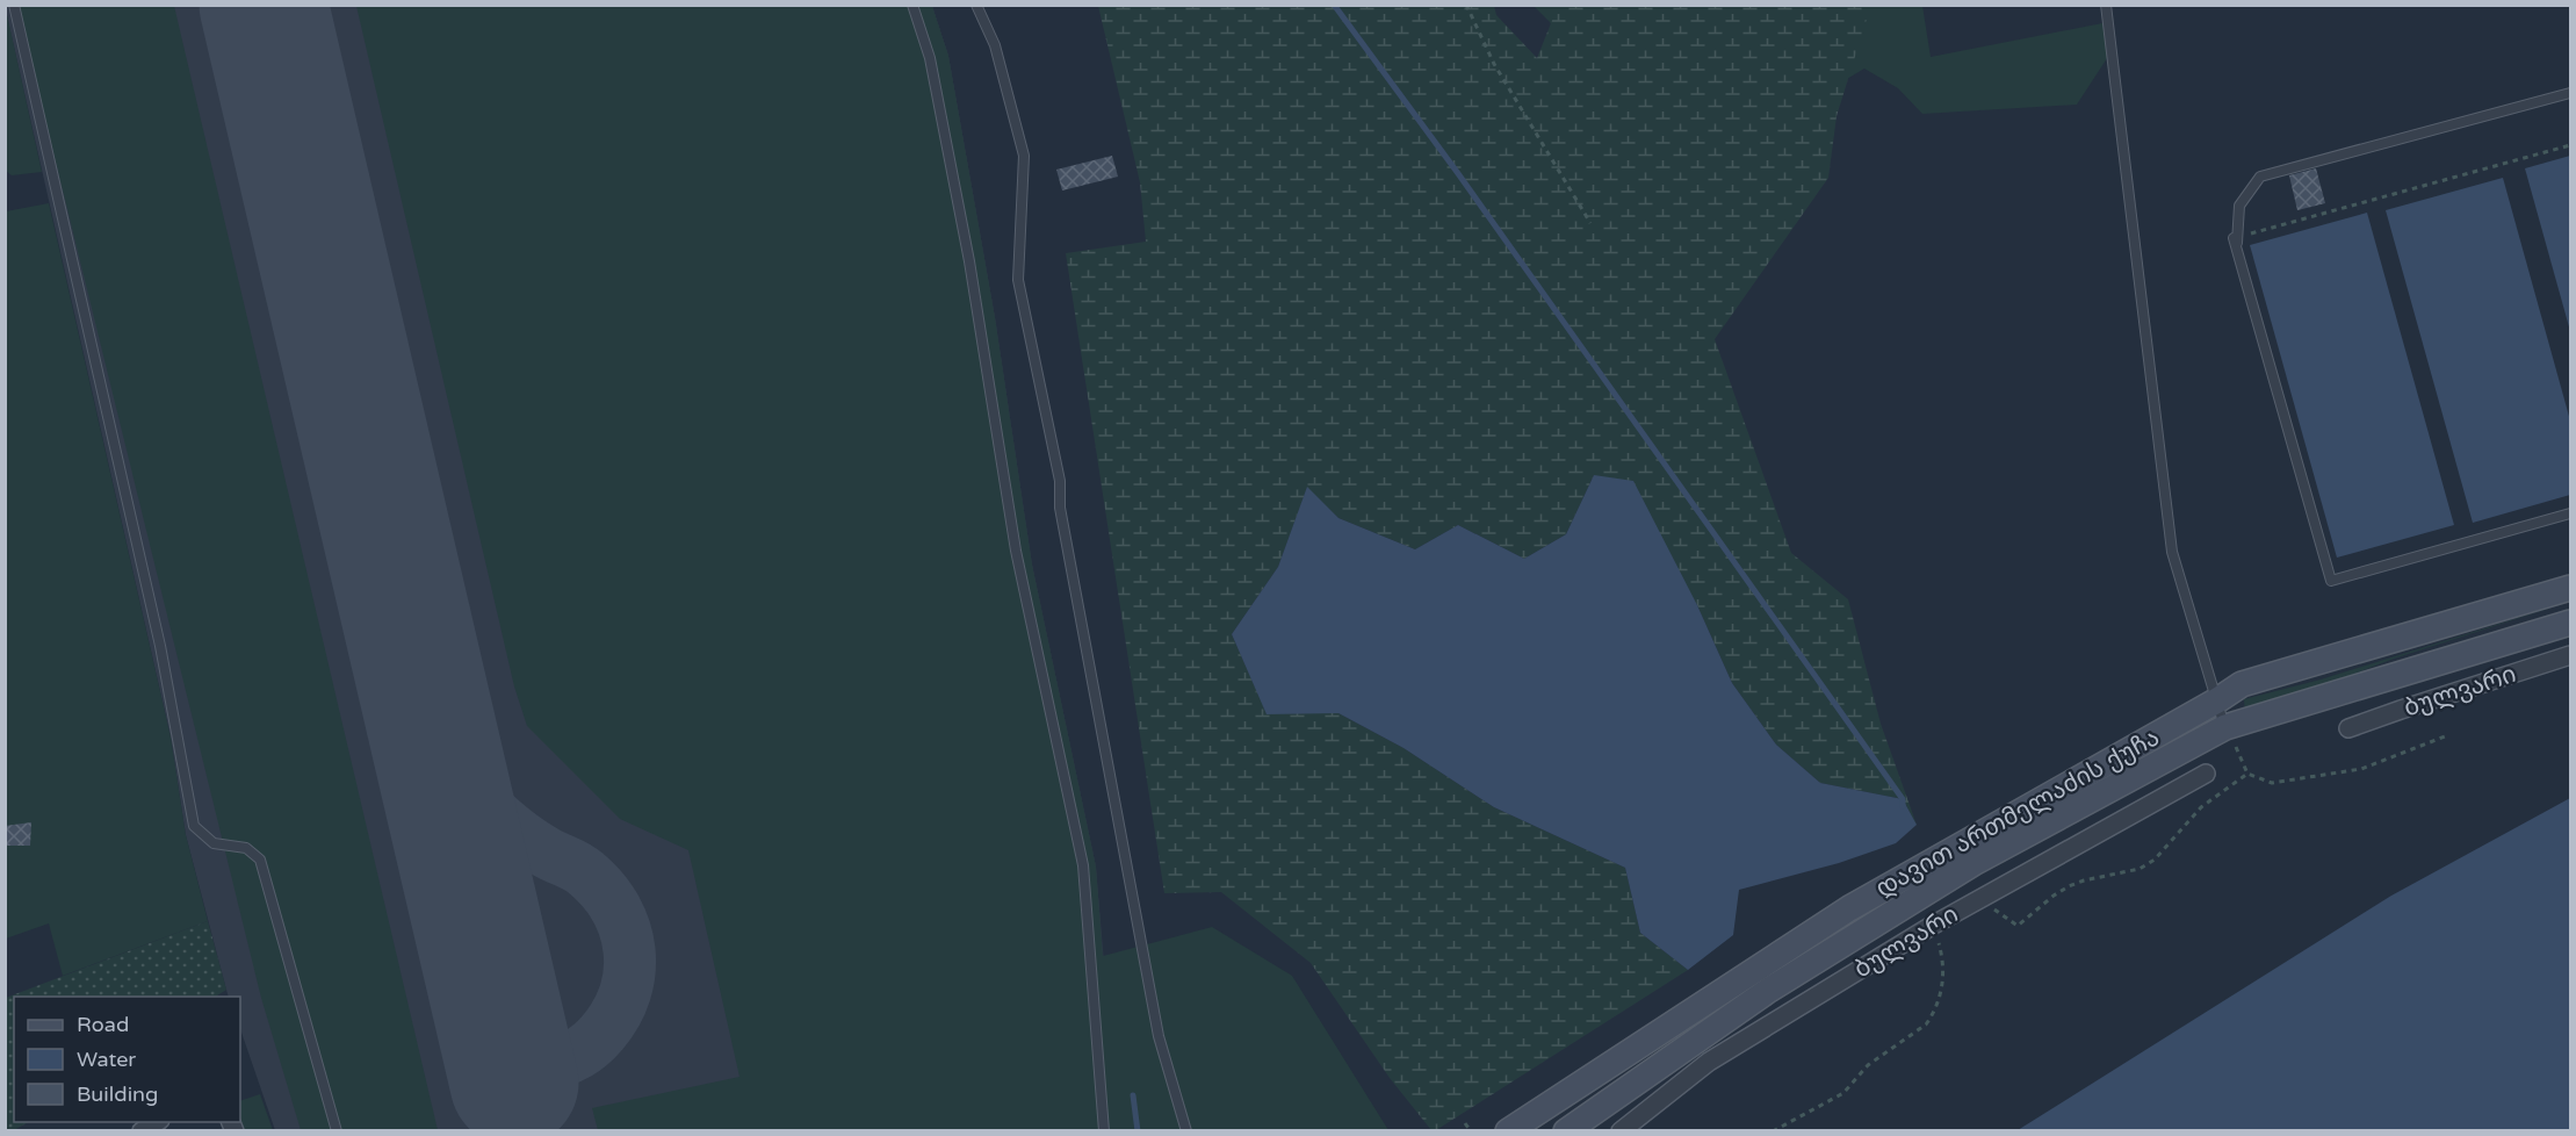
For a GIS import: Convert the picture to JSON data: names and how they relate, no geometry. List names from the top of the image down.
{
  "streets": {
    "street": ["ბულვარი", "დავით ართმელაძის ქუჩა"]
  },
  "legend": ["Road", "Water", "Building"]
}
